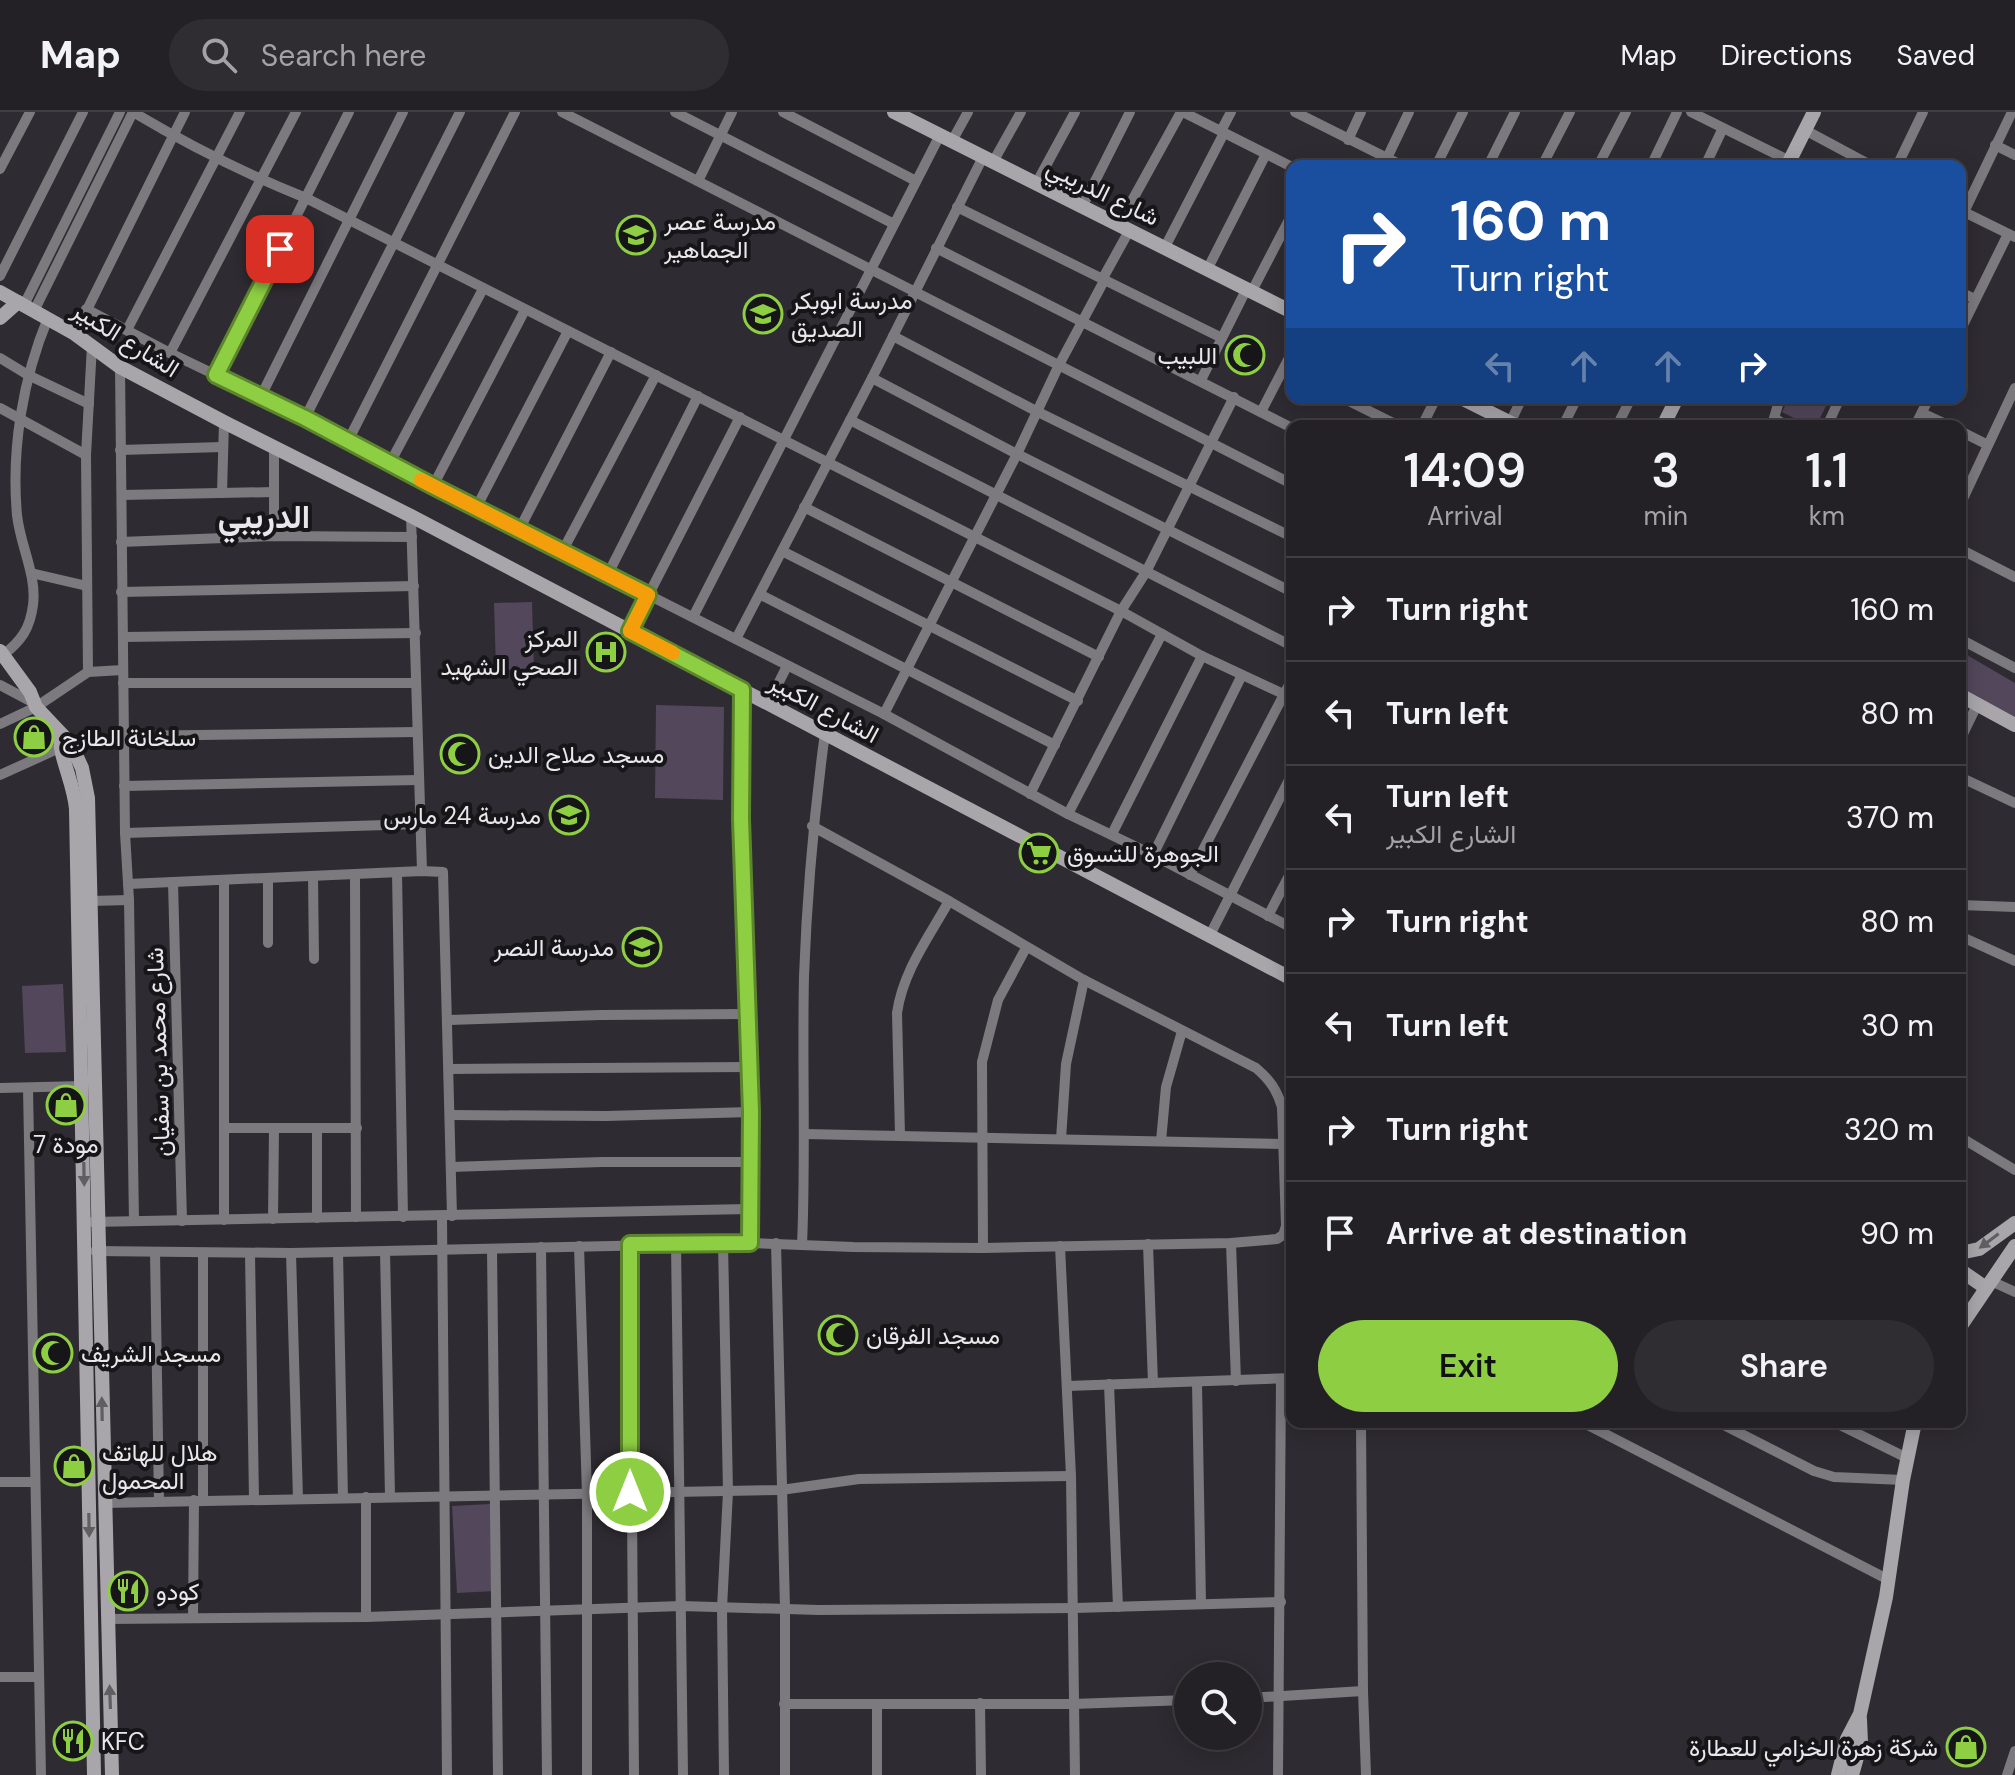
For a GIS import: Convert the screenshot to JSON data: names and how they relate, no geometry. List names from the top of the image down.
{
  "streets": {
    "street": ["شارع الدريبي", "الشارع الكبير", "شارع محمد بن سفيان"]
  },
  "districts": ["الدريبي"],
  "places": {
    "school or university": [
      "مدرسة عصر الجماهير",
      "مدرسة ابوبكر الصديق",
      "مدرسة 24 مارس",
      "مدرسة النصر"
    ],
    "mosque": [
      "اللبيب",
      "مسجد صلاح الدين",
      "مسجد الفرقان",
      "مسجد الشريف"
    ],
    "hospital": ["المركز الصحي الشهيد"],
    "shop": [
      "سلخانة الطازج",
      "مودة 7",
      "هلال للهاتف المحمول",
      "شركة زهرة الخزامي للعطارة"
    ],
    "supermarket": ["الجوهرة للتسوق"],
    "restaurant": ["كودو", "KFC"]
  },
  "page": {
    "header": "Map",
    "search": "Search here",
    "nav": ["Map", "Directions", "Saved"],
    "turn": ["160 m", "Turn right"],
    "eta": [
      "14:09",
      "Arrival",
      "3",
      "min",
      "1.1",
      "km"
    ],
    "list": [
      {
        "name": "Turn right",
        "value": "160 m"
      },
      {
        "name": "Turn left",
        "value": "80 m"
      },
      {
        "name": "Turn left",
        "note": "الشارع الكبير",
        "value": "370 m"
      },
      {
        "name": "Turn right",
        "value": "80 m"
      },
      {
        "name": "Turn left",
        "value": "30 m"
      },
      {
        "name": "Turn right",
        "value": "320 m"
      },
      {
        "name": "Arrive at destination",
        "value": "90 m"
      }
    ],
    "buttons": ["Exit", "Share"]
  }
}
